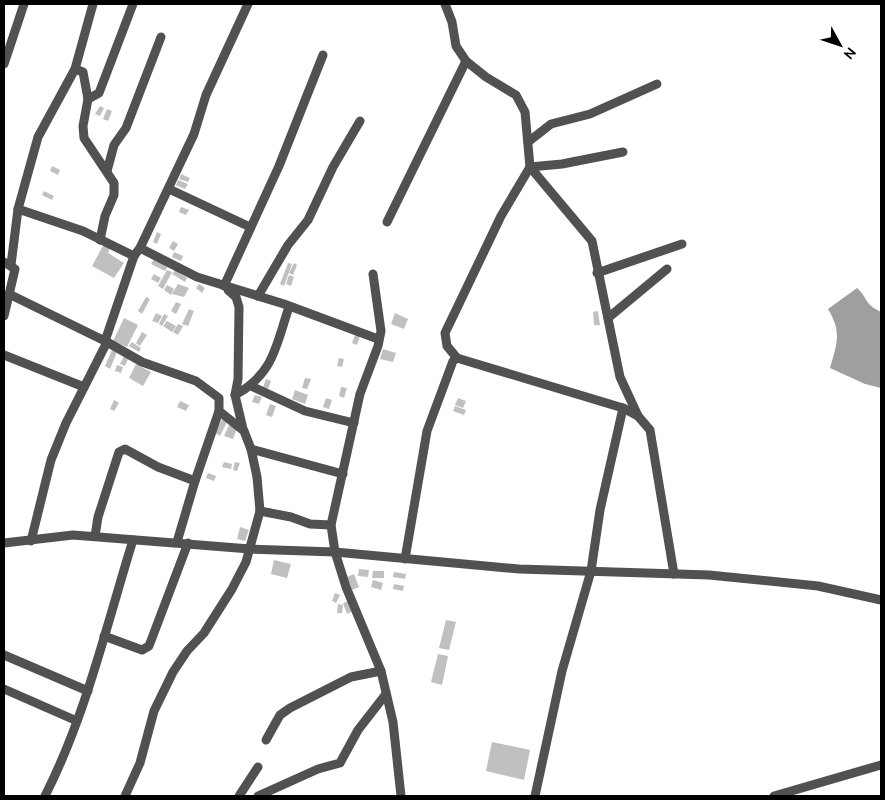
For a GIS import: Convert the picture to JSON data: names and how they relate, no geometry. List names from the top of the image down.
{
  "north": "bottom right"
}
